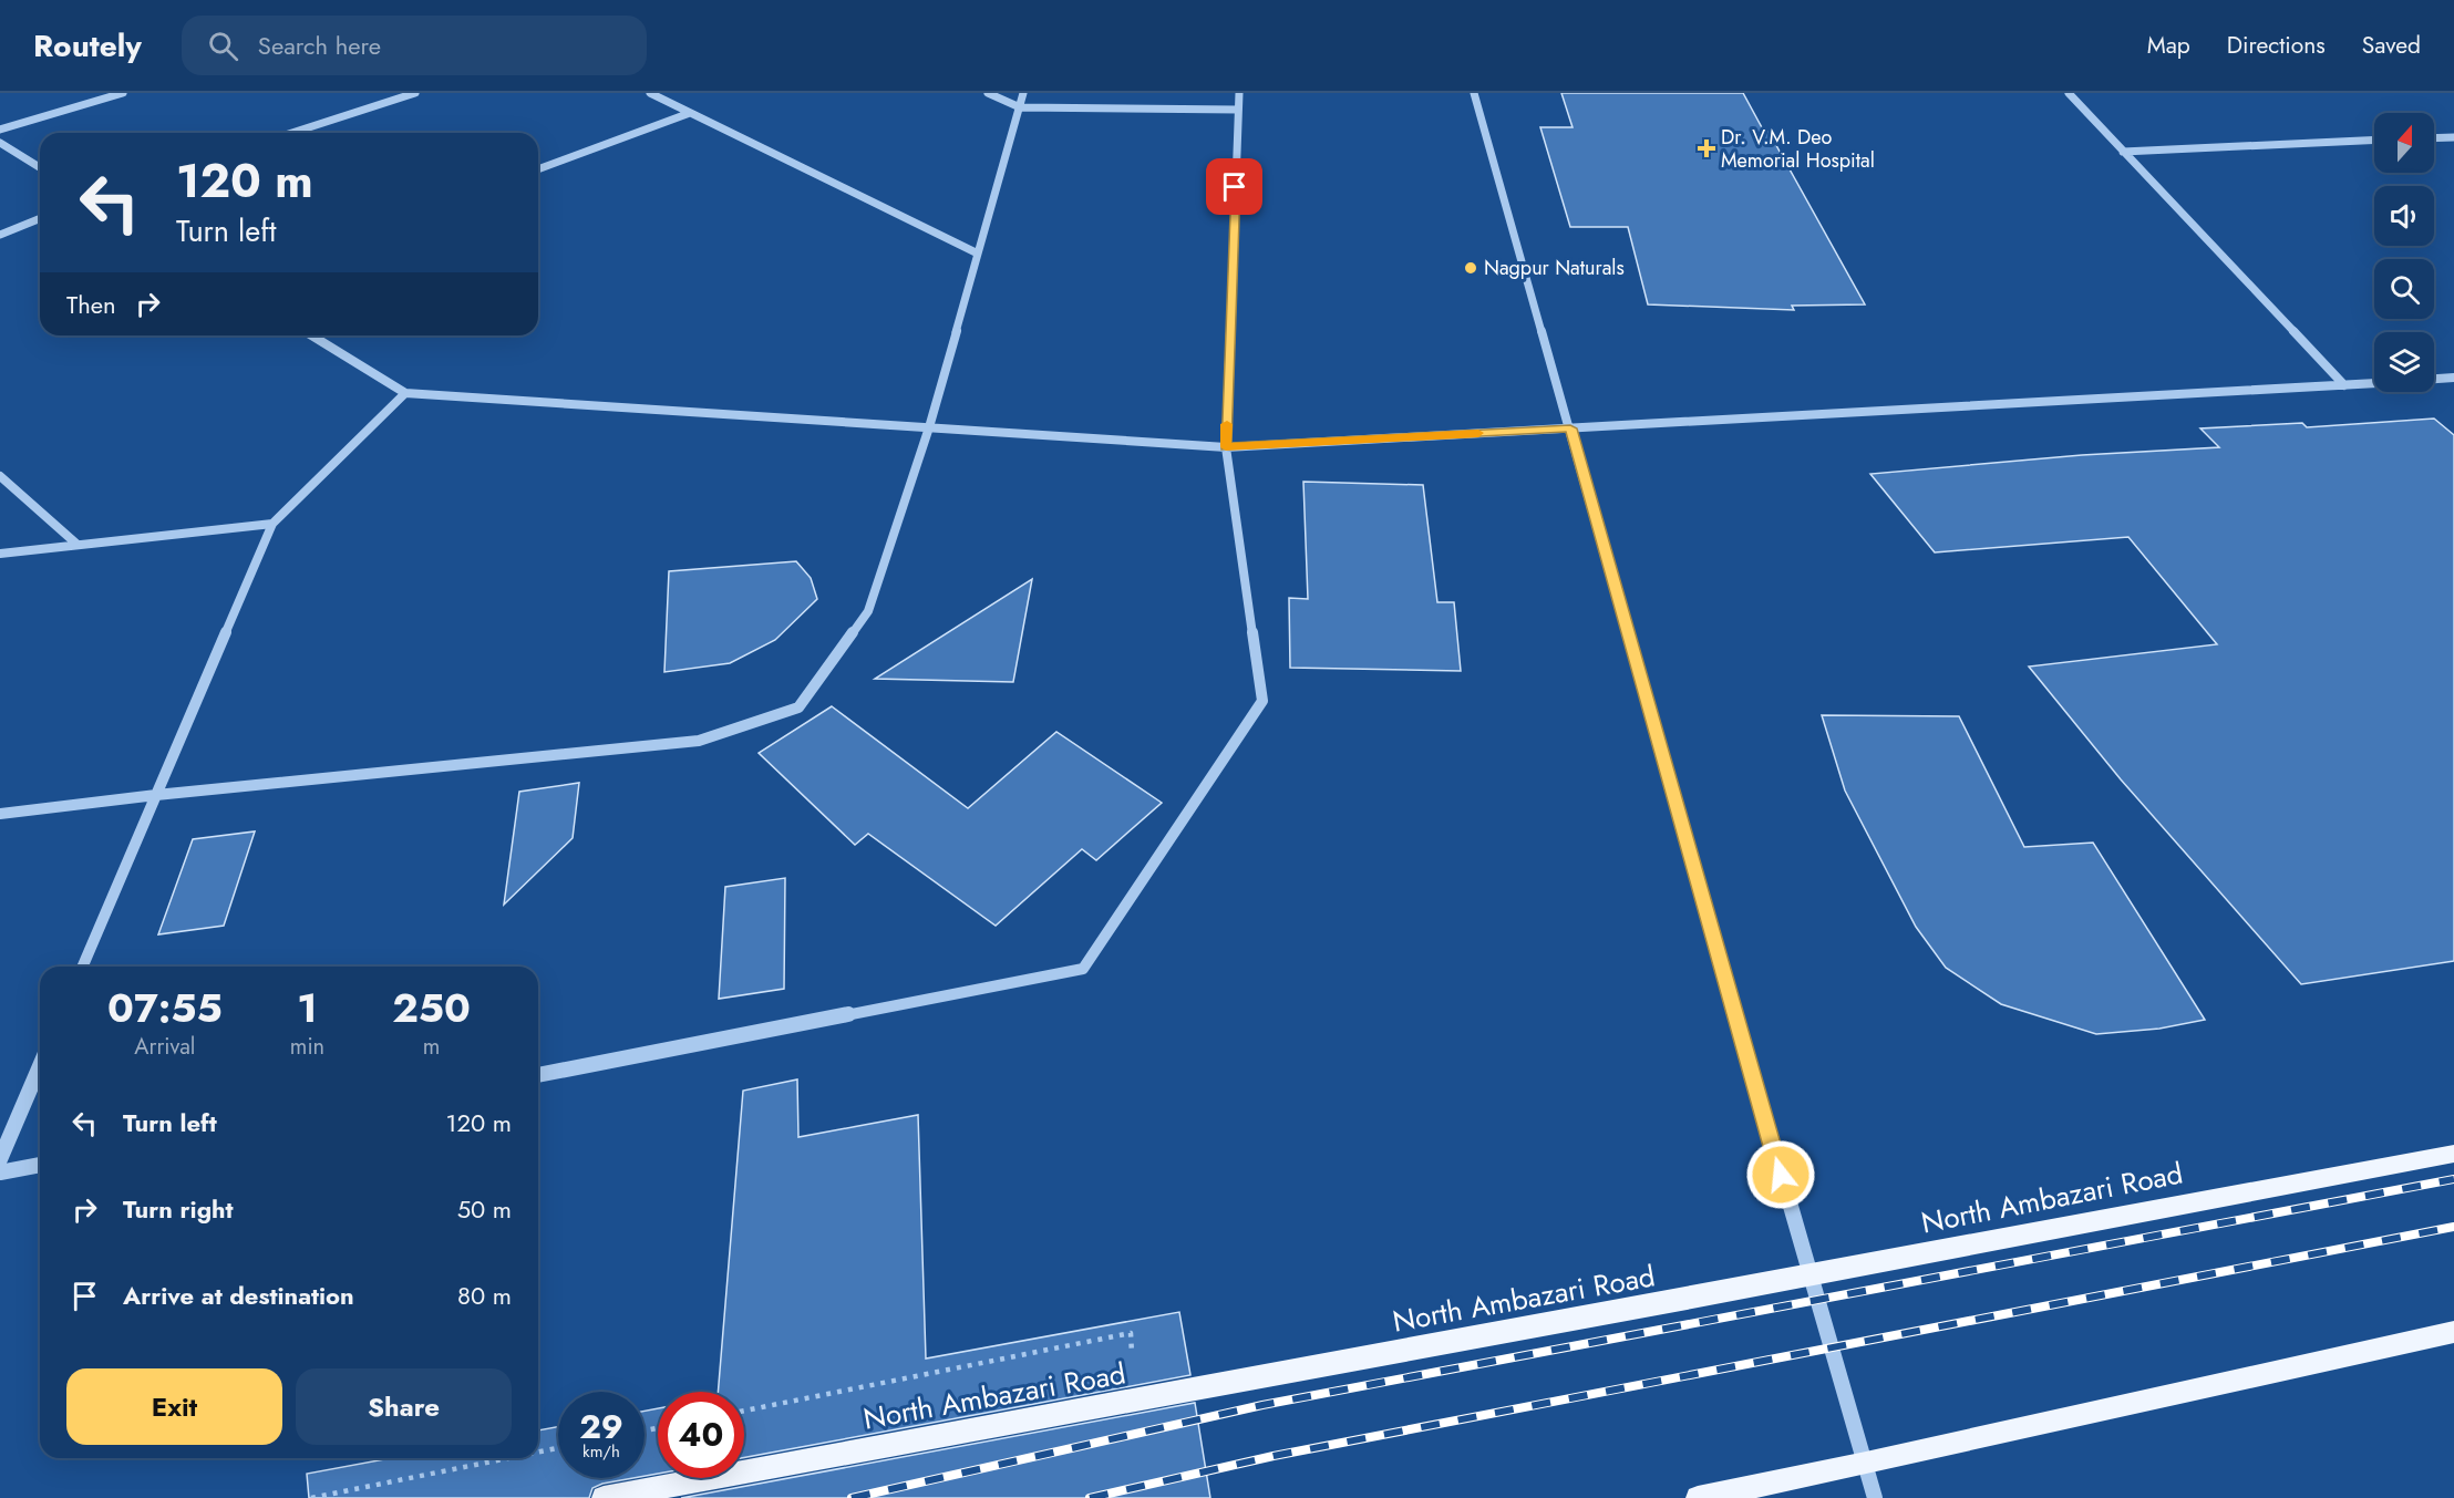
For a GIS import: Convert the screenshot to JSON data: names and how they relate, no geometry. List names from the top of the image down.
{
  "streets": {
    "main road": ["North Ambazari Road"]
  },
  "places": {
    "health": ["Dr. V.M. Deo Memorial Hospital"],
    "other": ["Nagpur Naturals"]
  },
  "north": "top",
  "page": {
    "header": "Routely",
    "search": "Search here",
    "nav": ["Map", "Directions", "Saved"],
    "turn": ["120 m", "Turn left"],
    "then": "Then",
    "eta": [
      "07:55",
      "Arrival",
      "1",
      "min",
      "250",
      "m"
    ],
    "list": [
      {
        "name": "Turn left",
        "value": "120 m"
      },
      {
        "name": "Turn right",
        "value": "50 m"
      },
      {
        "name": "Arrive at destination",
        "value": "80 m"
      }
    ],
    "buttons": ["Exit", "Share"],
    "speed": "29 km/h",
    "limit": "40"
  }
}
